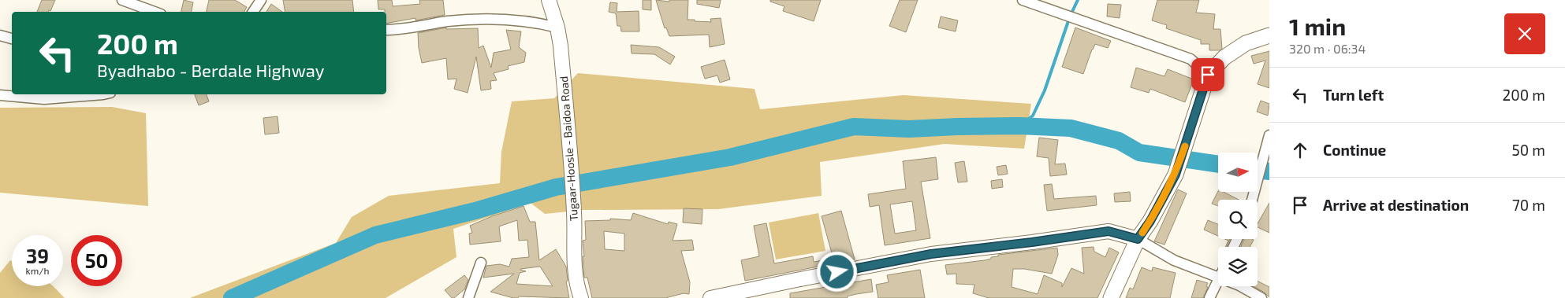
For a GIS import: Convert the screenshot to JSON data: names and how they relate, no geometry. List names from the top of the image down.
{
  "streets": {
    "main road": ["Tugaar-Hoosle - Baidoa Road"]
  },
  "north": "right",
  "page": {
    "heading": ["1 min", "320 m · 06:34"],
    "turn": ["200 m", "Byadhabo - Berdale Highway"],
    "list": [
      {
        "name": "Turn left",
        "value": "200 m"
      },
      {
        "name": "Continue",
        "value": "50 m"
      },
      {
        "name": "Arrive at destination",
        "value": "70 m"
      }
    ],
    "speed": "39 km/h",
    "limit": "50"
  }
}
